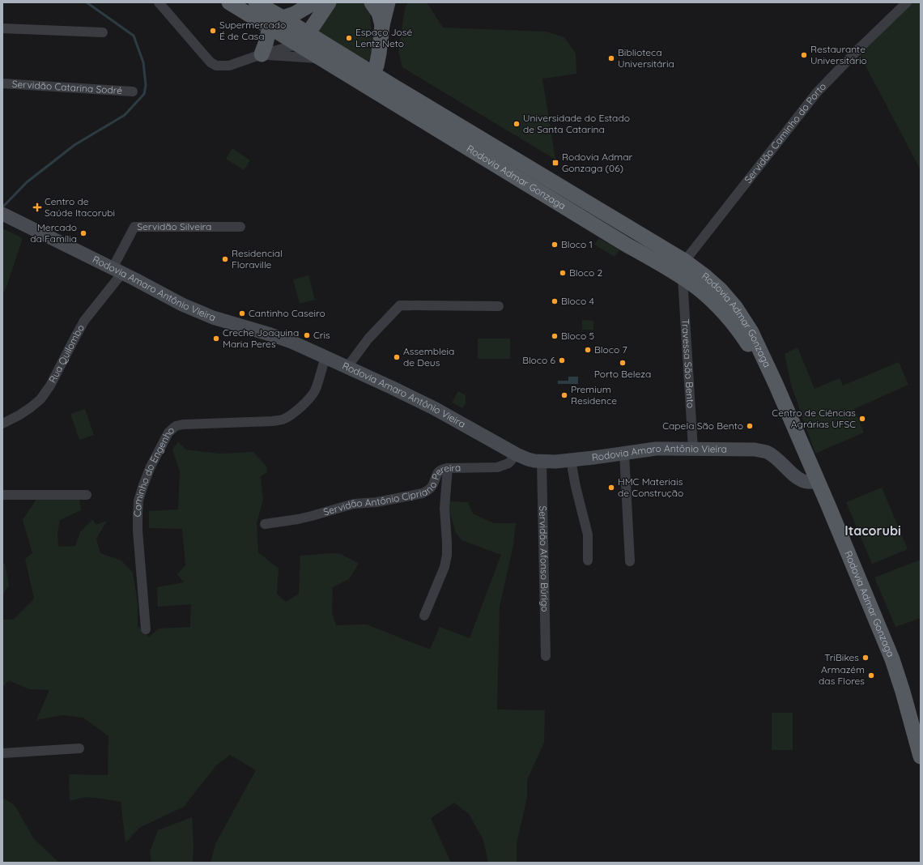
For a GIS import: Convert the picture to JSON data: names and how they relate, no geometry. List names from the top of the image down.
{
  "streets": {
    "main road": ["Rodovia Admar Gonzaga", "Rodovia Amaro Antônio Vieira"],
    "street": [
      "Servidão Catarina Sodré",
      "Servidão Caminho do Porto",
      "Servidão Silveira",
      "Rua Quilombo",
      "Travessa São Bento",
      "Caminho do Engenho",
      "Servidão Antônio Cipriano Pereira",
      "Servidão Afonso Búrigo"
    ]
  },
  "crossings": [
    ["Servidão Caminho do Porto", "Rodovia Admar Gonzaga"],
    ["Servidão Caminho do Porto", "Travessa São Bento"],
    ["Rodovia Admar Gonzaga", "Rodovia Amaro Antônio Vieira"],
    ["Rodovia Admar Gonzaga", "Travessa São Bento"],
    ["Servidão Silveira", "Rodovia Amaro Antônio Vieira"],
    ["Servidão Silveira", "Rua Quilombo"],
    ["Rodovia Amaro Antônio Vieira", "Rua Quilombo"],
    ["Rodovia Amaro Antônio Vieira", "Travessa São Bento"],
    ["Rodovia Amaro Antônio Vieira", "Caminho do Engenho"],
    ["Rodovia Amaro Antônio Vieira", "Servidão Antônio Cipriano Pereira"],
    ["Rodovia Amaro Antônio Vieira", "Servidão Afonso Búrigo"]
  ],
  "districts": ["Itacorubi"],
  "places": {
    "other": [
      "Supermercado É de Casa",
      "Espaço José Lentz Neto",
      "Restaurante Universitário",
      "Biblioteca Universitária",
      "Universidade do Estado de Santa Catarina",
      "Mercado da Família",
      "Bloco 1",
      "Residencial Floraville",
      "Bloco 2",
      "Bloco 4",
      "Cantinho Caseiro",
      "Cris",
      "Bloco 5",
      "Creche Joaquina Maria Peres",
      "Bloco 7",
      "Assembleia de Deus",
      "Bloco 6",
      "Porto Beleza",
      "Premium Residence",
      "Centro de Ciências Agrárias UFSC",
      "Capela São Bento",
      "HMC Materiais de Construção",
      "TriBikes",
      "Armazém das Flores"
    ],
    "transit": ["Rodovia Admar Gonzaga (06)"],
    "health": ["Centro de Saúde Itacorubi"]
  }
}
